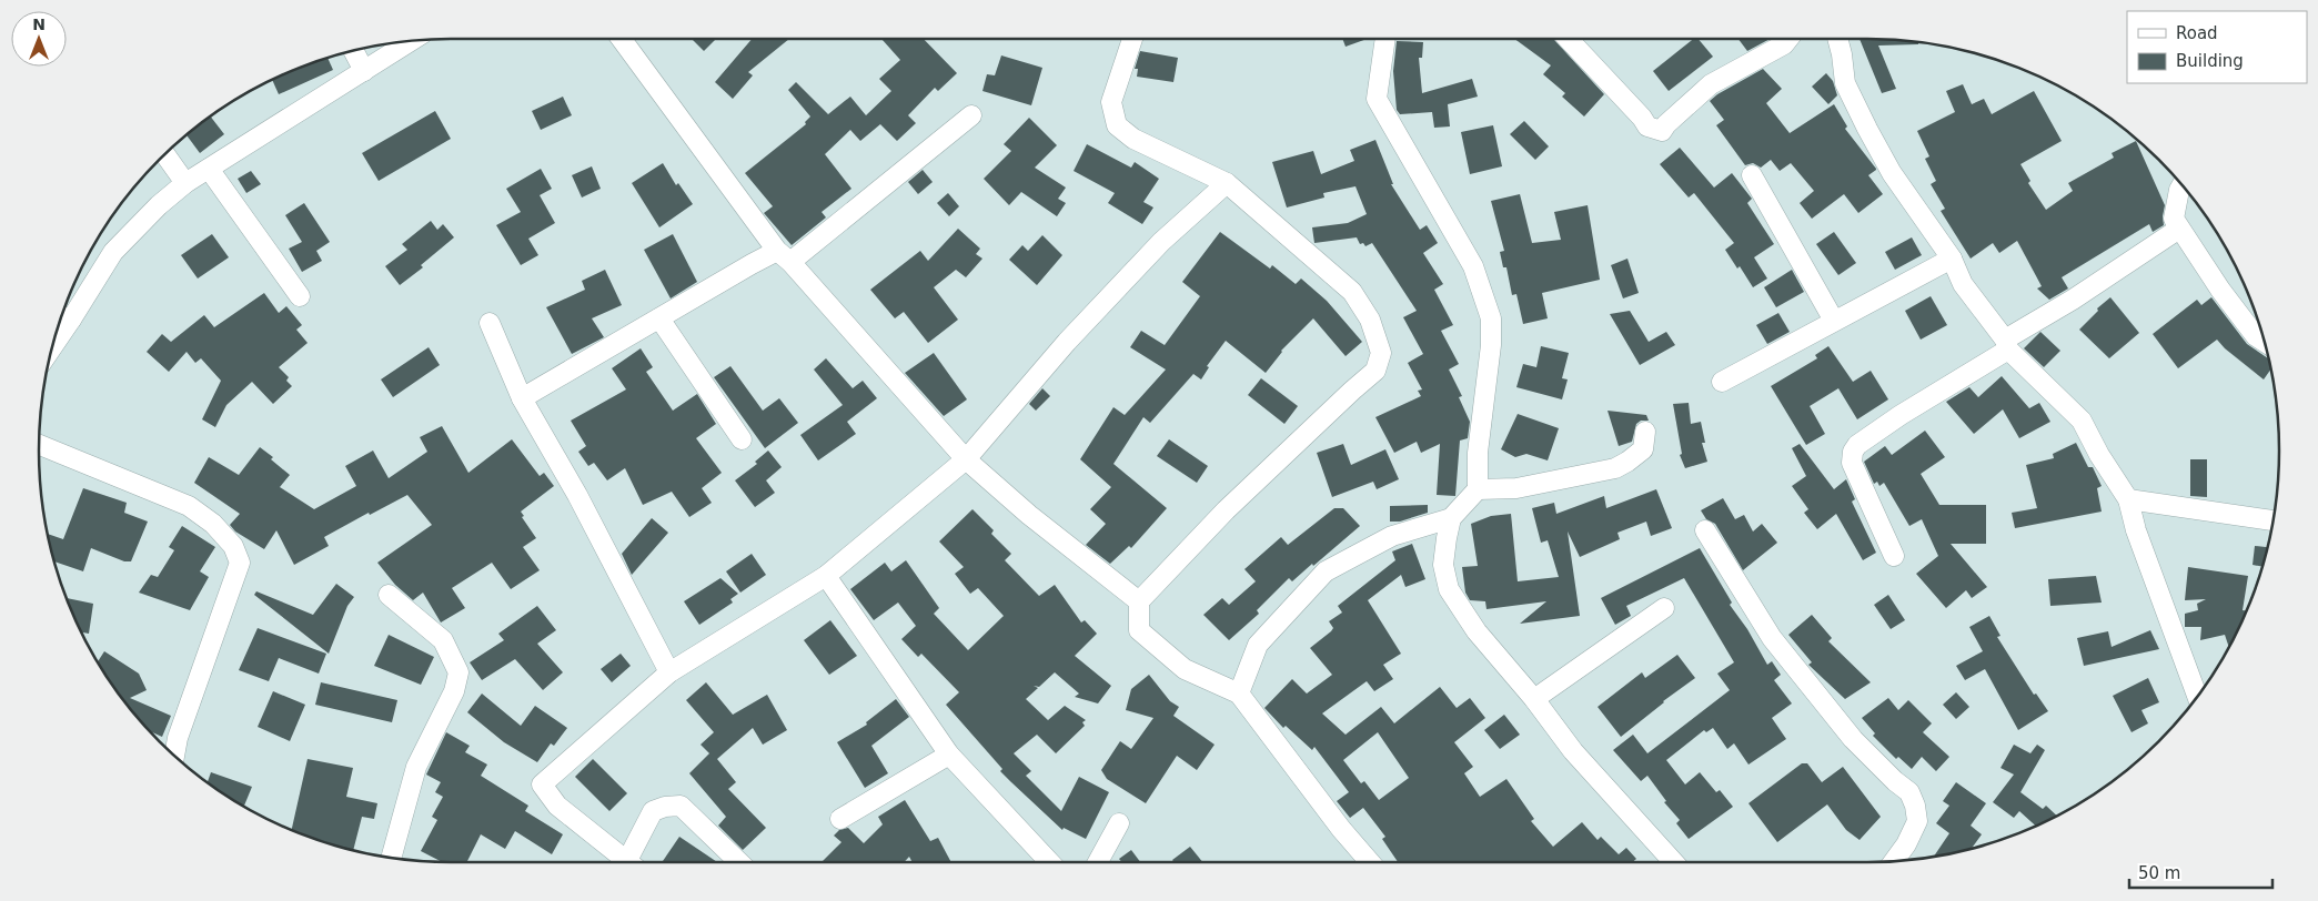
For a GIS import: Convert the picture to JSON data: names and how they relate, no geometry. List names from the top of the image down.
{
  "legend": ["Road", "Building"],
  "scale_bar": "50 m",
  "north": "top"
}
